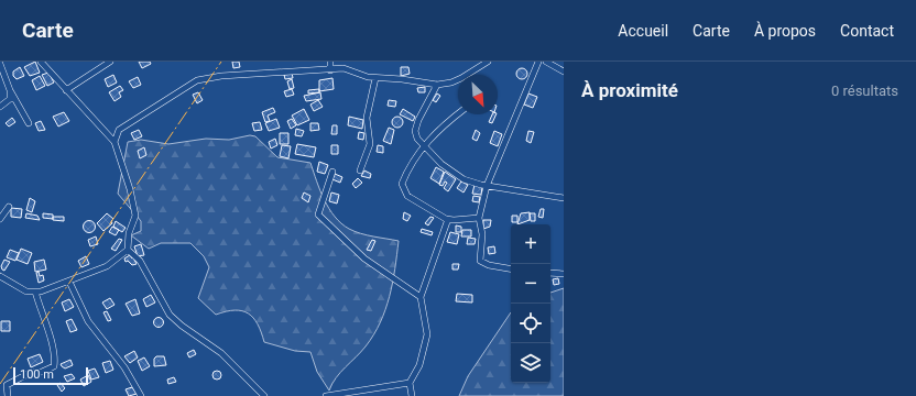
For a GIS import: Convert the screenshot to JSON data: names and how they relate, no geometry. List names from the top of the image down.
{
  "scale_bar": "100 m",
  "north": "bottom right",
  "page": {
    "header": "Carte",
    "nav": [
      "Accueil",
      "Carte",
      "À propos",
      "Contact"
    ],
    "heading": ["À proximité", "0 résultats"],
    "map_buttons": ["+", "−"],
    "scale": "100 m"
  }
}
